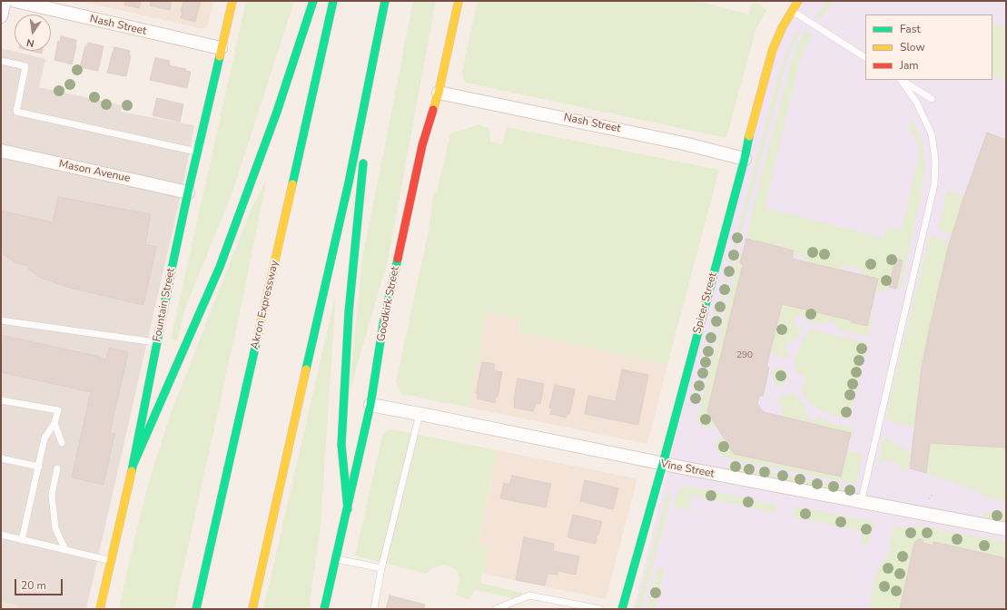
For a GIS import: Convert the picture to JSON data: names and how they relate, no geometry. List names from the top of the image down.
{
  "streets": {
    "main road": [
      "Spicer Street",
      "Goodkirk Street",
      "Fountain Street",
      "Akron Expressway"
    ],
    "street": ["Nash Street", "Mason Avenue", "Vine Street"]
  },
  "crossings": [
    ["Nash Street", "Spicer Street"],
    ["Nash Street", "Goodkirk Street"],
    ["Nash Street", "Fountain Street"],
    ["Mason Avenue", "Fountain Street"],
    ["Spicer Street", "Vine Street"],
    ["Goodkirk Street", "Vine Street"]
  ],
  "house_numbers": ["290"],
  "legend": ["Fast", "Slow", "Jam"],
  "scale_bar": "20 m",
  "north": "bottom"
}
